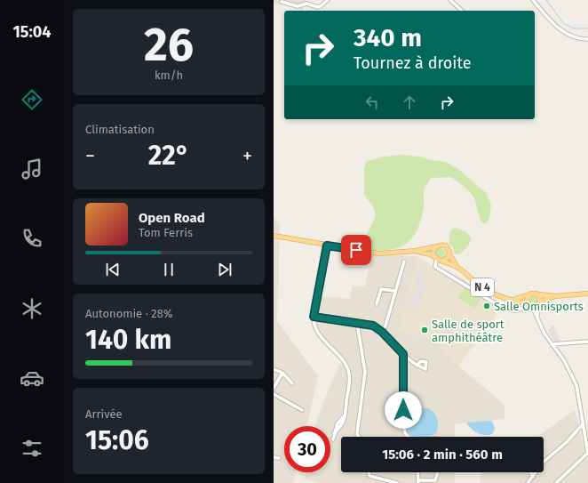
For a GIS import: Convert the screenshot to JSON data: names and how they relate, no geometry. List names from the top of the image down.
{
  "streets": {
    "main road": ["N 4"]
  },
  "places": ["Salle Omnisports", "Salle de sport amphithéâtre"],
  "page": {
    "tabs": "15:04",
    "tile": [
      ["26", "km/h"],
      "Climatisation",
      ["Autonomie · 28%", "140 km"],
      ["Arrivée", "15:06"]
    ],
    "turn": ["340 m", "Tournez à droite"],
    "heat": ["−", "22°", "+"],
    "song": ["Open Road", "Tom Ferris"],
    "limit": "30",
    "trip": "15:06 · 2 min · 560 m"
  }
}
